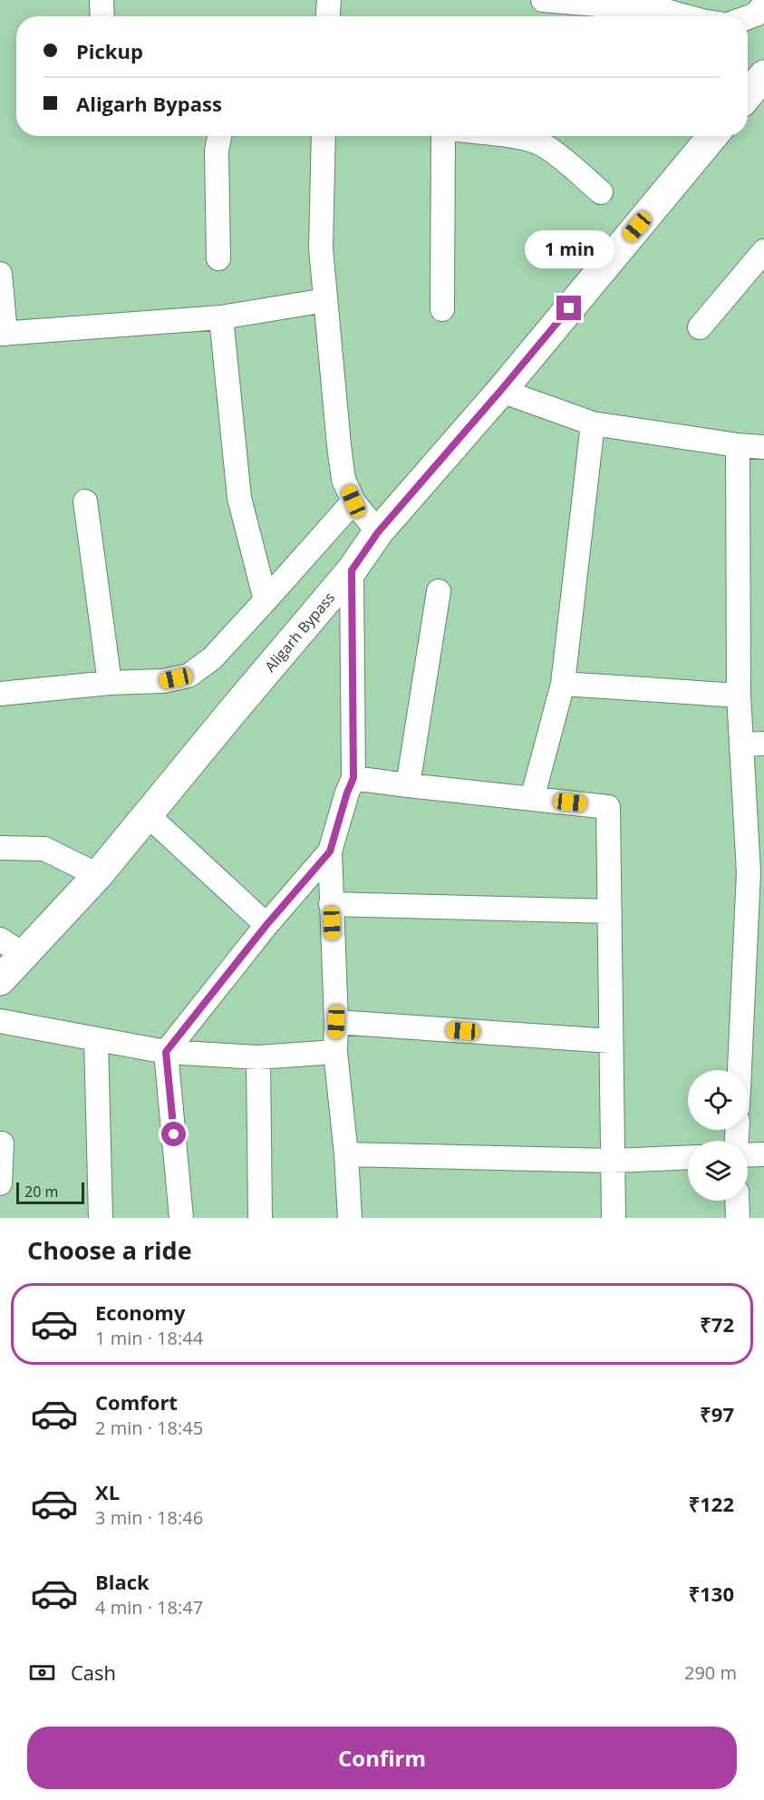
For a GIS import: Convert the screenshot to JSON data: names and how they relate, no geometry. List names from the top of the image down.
{
  "streets": {
    "highway": ["Aligarh Bypass"]
  },
  "scale_bar": "20 m",
  "page": {
    "banner": ["Pickup", "Aligarh Bypass"],
    "bubble": "1 min",
    "scale": "20 m",
    "heading": "Choose a ride",
    "list": [
      {
        "name": "Economy",
        "note": "1 min · 18:44",
        "value": "₹72"
      },
      {
        "name": "Comfort",
        "note": "2 min · 18:45",
        "value": "₹97"
      },
      {
        "name": "XL",
        "note": "3 min · 18:46",
        "value": "₹122"
      },
      {
        "name": "Black",
        "note": "4 min · 18:47",
        "value": "₹130"
      }
    ],
    "pay": ["Cash", "290 m"],
    "buttons": "Confirm"
  }
}
